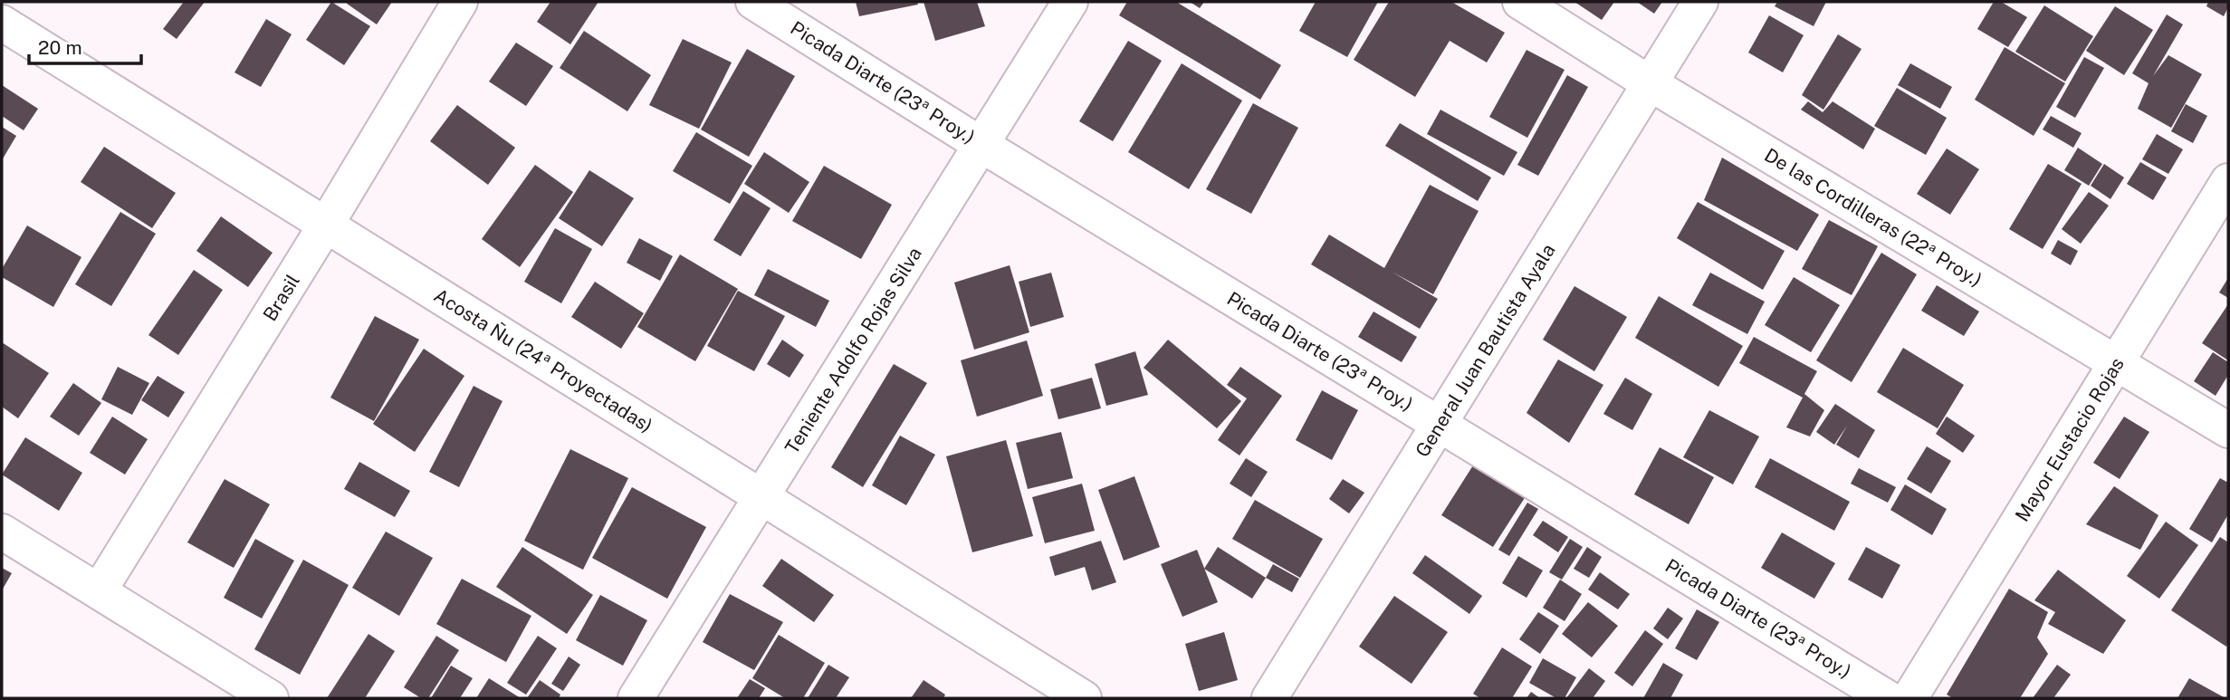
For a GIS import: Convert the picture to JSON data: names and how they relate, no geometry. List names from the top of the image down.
{
  "streets": {
    "street": [
      "Picada Diarte (23ª Proy.)",
      "De las Cordilleras (22ª Proy.)",
      "Brasil",
      "Teniente Adolfo Rojas Silva",
      "General Juan Bautista Ayala",
      "Acosta Ñu (24ª Proyectadas)",
      "Mayor Eustacio Rojas"
    ]
  },
  "crossings": [
    ["Picada Diarte (23ª Proy.)", "Teniente Adolfo Rojas Silva"],
    ["Picada Diarte (23ª Proy.)", "General Juan Bautista Ayala"],
    ["De las Cordilleras (22ª Proy.)", "General Juan Bautista Ayala"],
    ["De las Cordilleras (22ª Proy.)", "Mayor Eustacio Rojas"],
    ["Brasil", "Acosta Ñu (24ª Proyectadas)"],
    ["Teniente Adolfo Rojas Silva", "Acosta Ñu (24ª Proyectadas)"]
  ],
  "scale_bar": "20 m"
}
